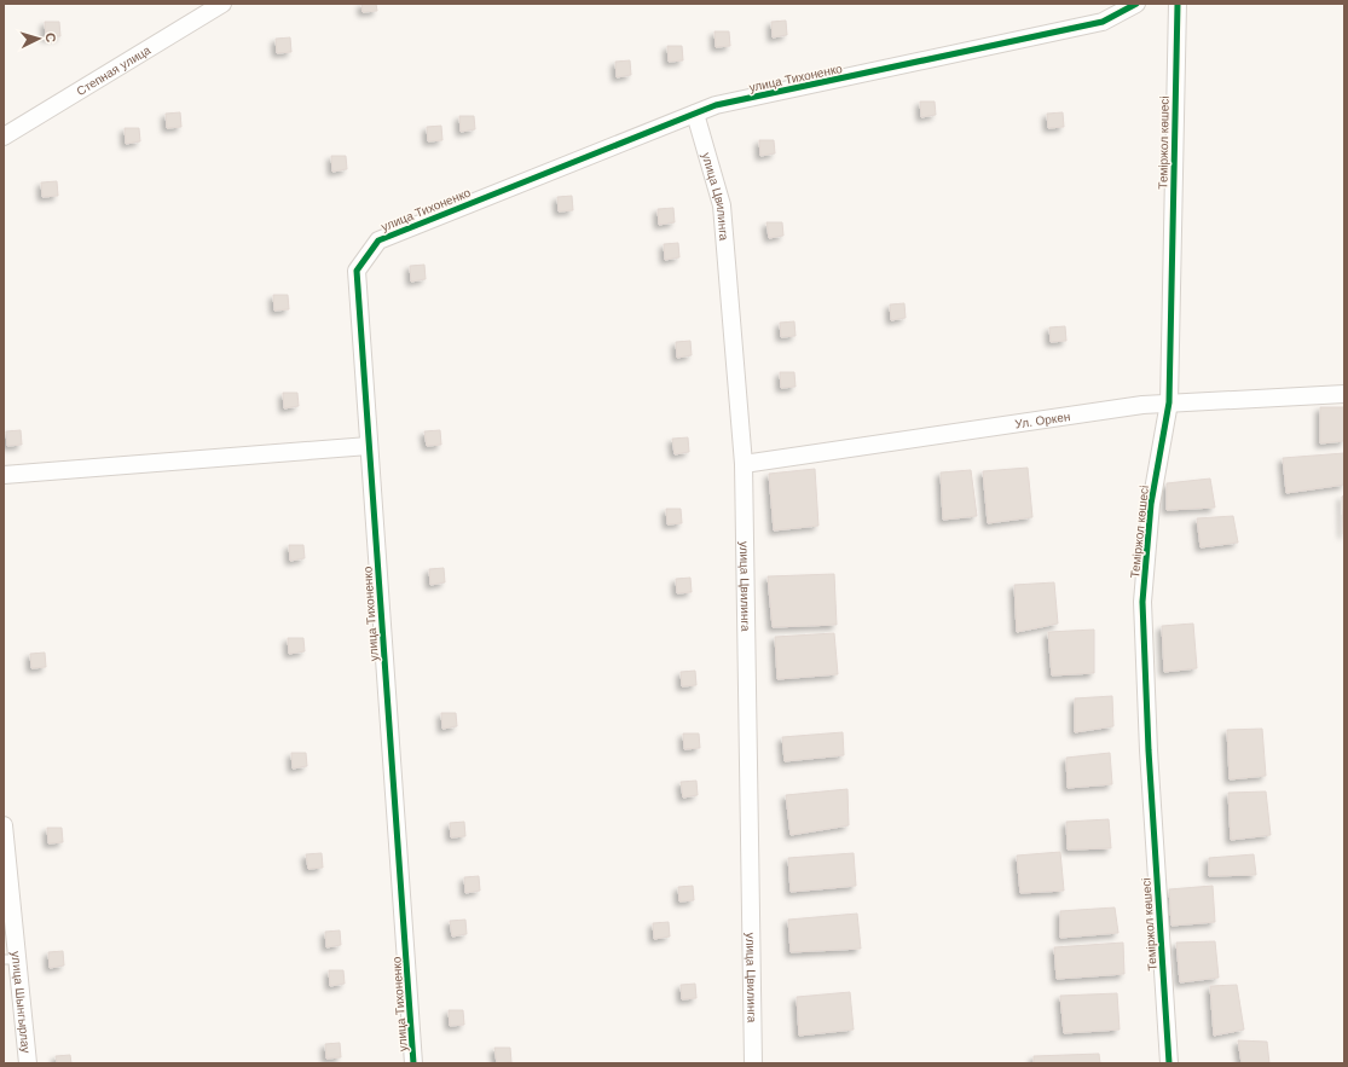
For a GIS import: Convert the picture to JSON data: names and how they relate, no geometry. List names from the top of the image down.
{
  "streets": {
    "street": [
      "Степная улица",
      "улица Тихоненко",
      "Теміржол көшесі",
      "улица Цвилинга",
      "Ул. Оркен",
      "улица Шынгырлау"
    ]
  },
  "crossings": [
    ["улица Тихоненко", "улица Цвилинга"],
    ["Теміржол көшесі", "Ул. Оркен"],
    ["улица Цвилинга", "Ул. Оркен"]
  ],
  "north": "right"
}
